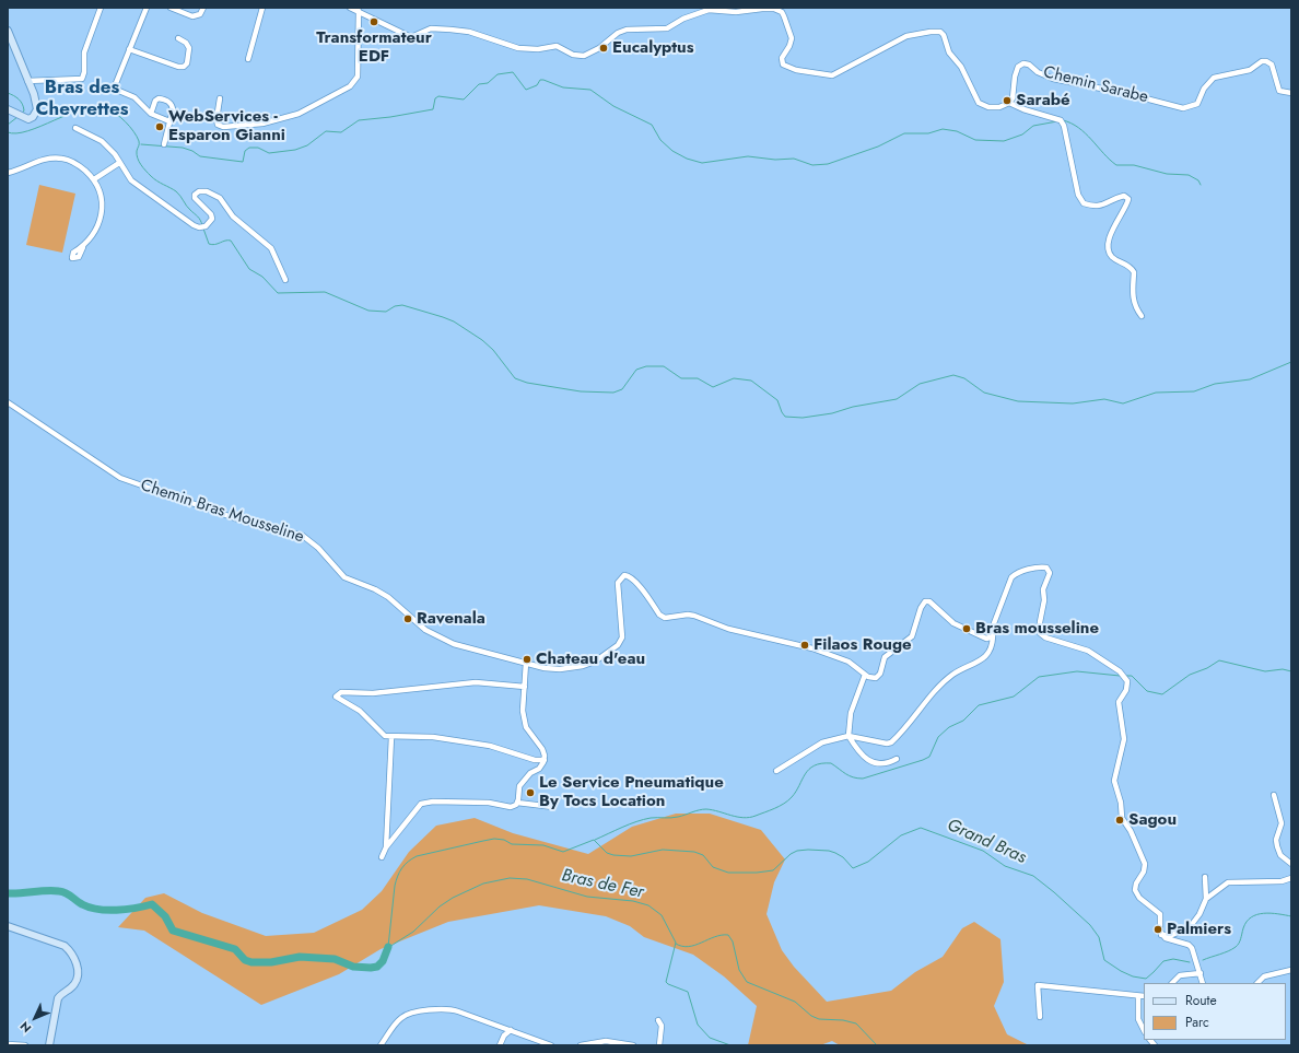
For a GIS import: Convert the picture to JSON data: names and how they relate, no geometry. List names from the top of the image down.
{
  "streets": {
    "street": ["Chemin Sarabe", "Chemin Bras Mousseline"]
  },
  "districts": ["Bras des Chevrettes"],
  "water": ["Grand Bras", "Bras de Fer"],
  "places": [
    "Transformateur EDF",
    "Eucalyptus",
    "Sarabé",
    "WebServices - Esparon Gianni",
    "Ravenala",
    "Bras mousseline",
    "Filaos Rouge",
    "Chateau d'eau",
    "Le Service Pneumatique By Tocs Location",
    "Sagou",
    "Palmiers"
  ],
  "legend": ["Route", "Parc"],
  "north": "bottom left"
}
